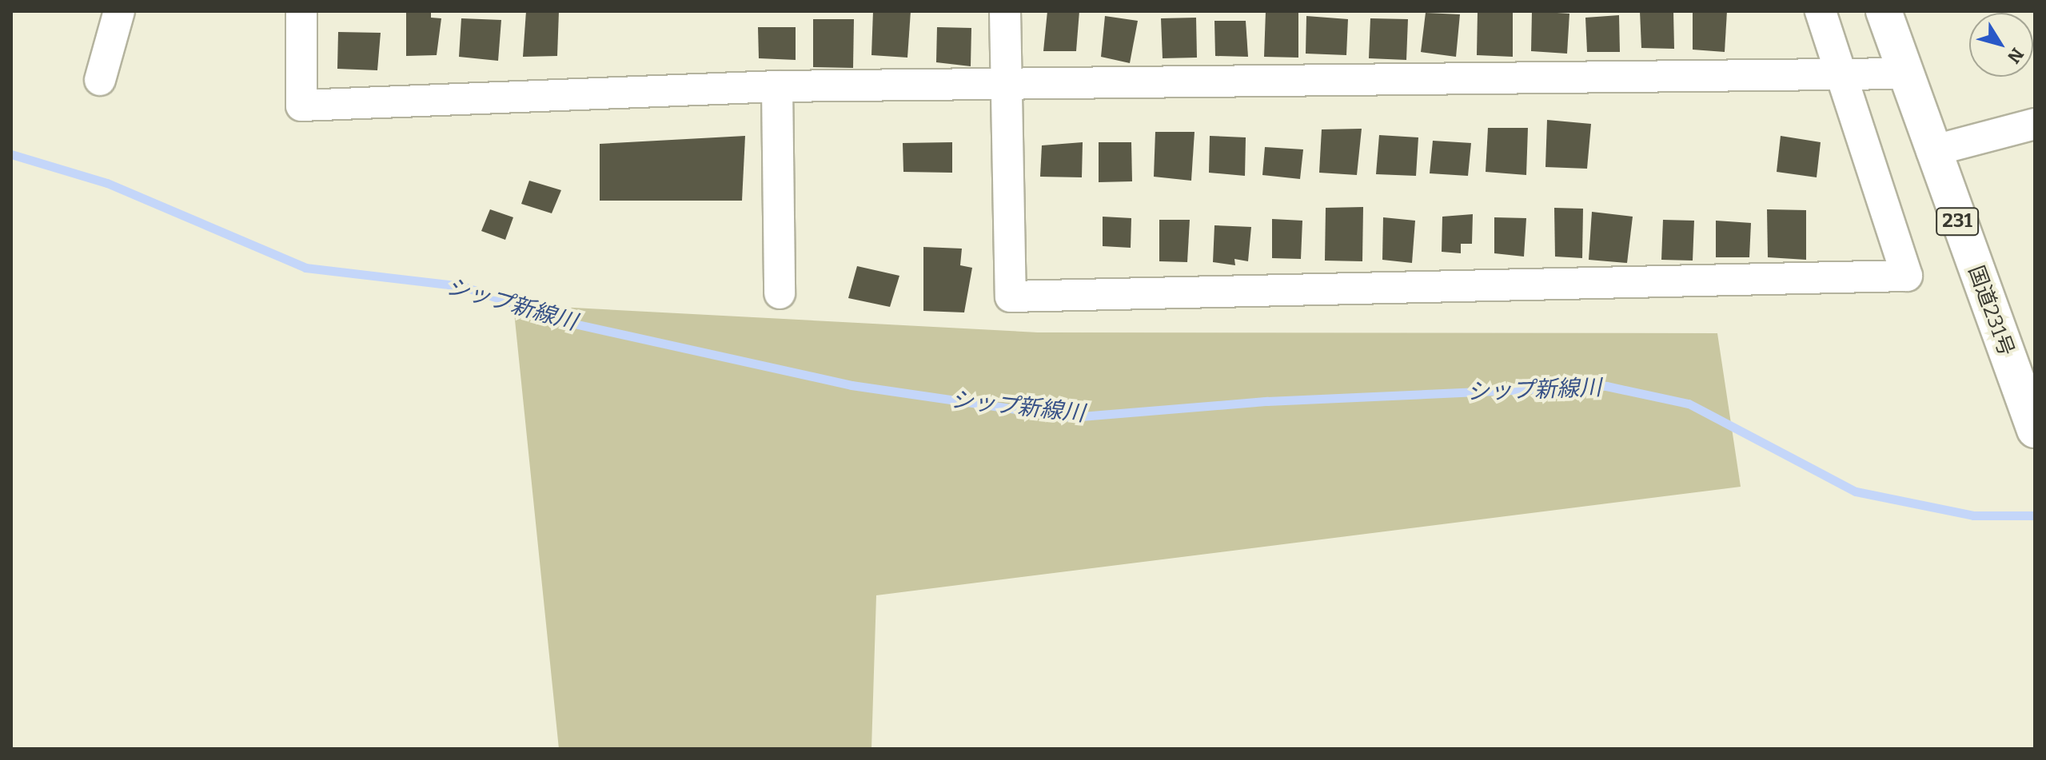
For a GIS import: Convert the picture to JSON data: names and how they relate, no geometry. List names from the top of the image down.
{
  "streets": {
    "highway": ["231", "国道231号"]
  },
  "water": ["シップ新線川"],
  "north": "bottom right"
}
